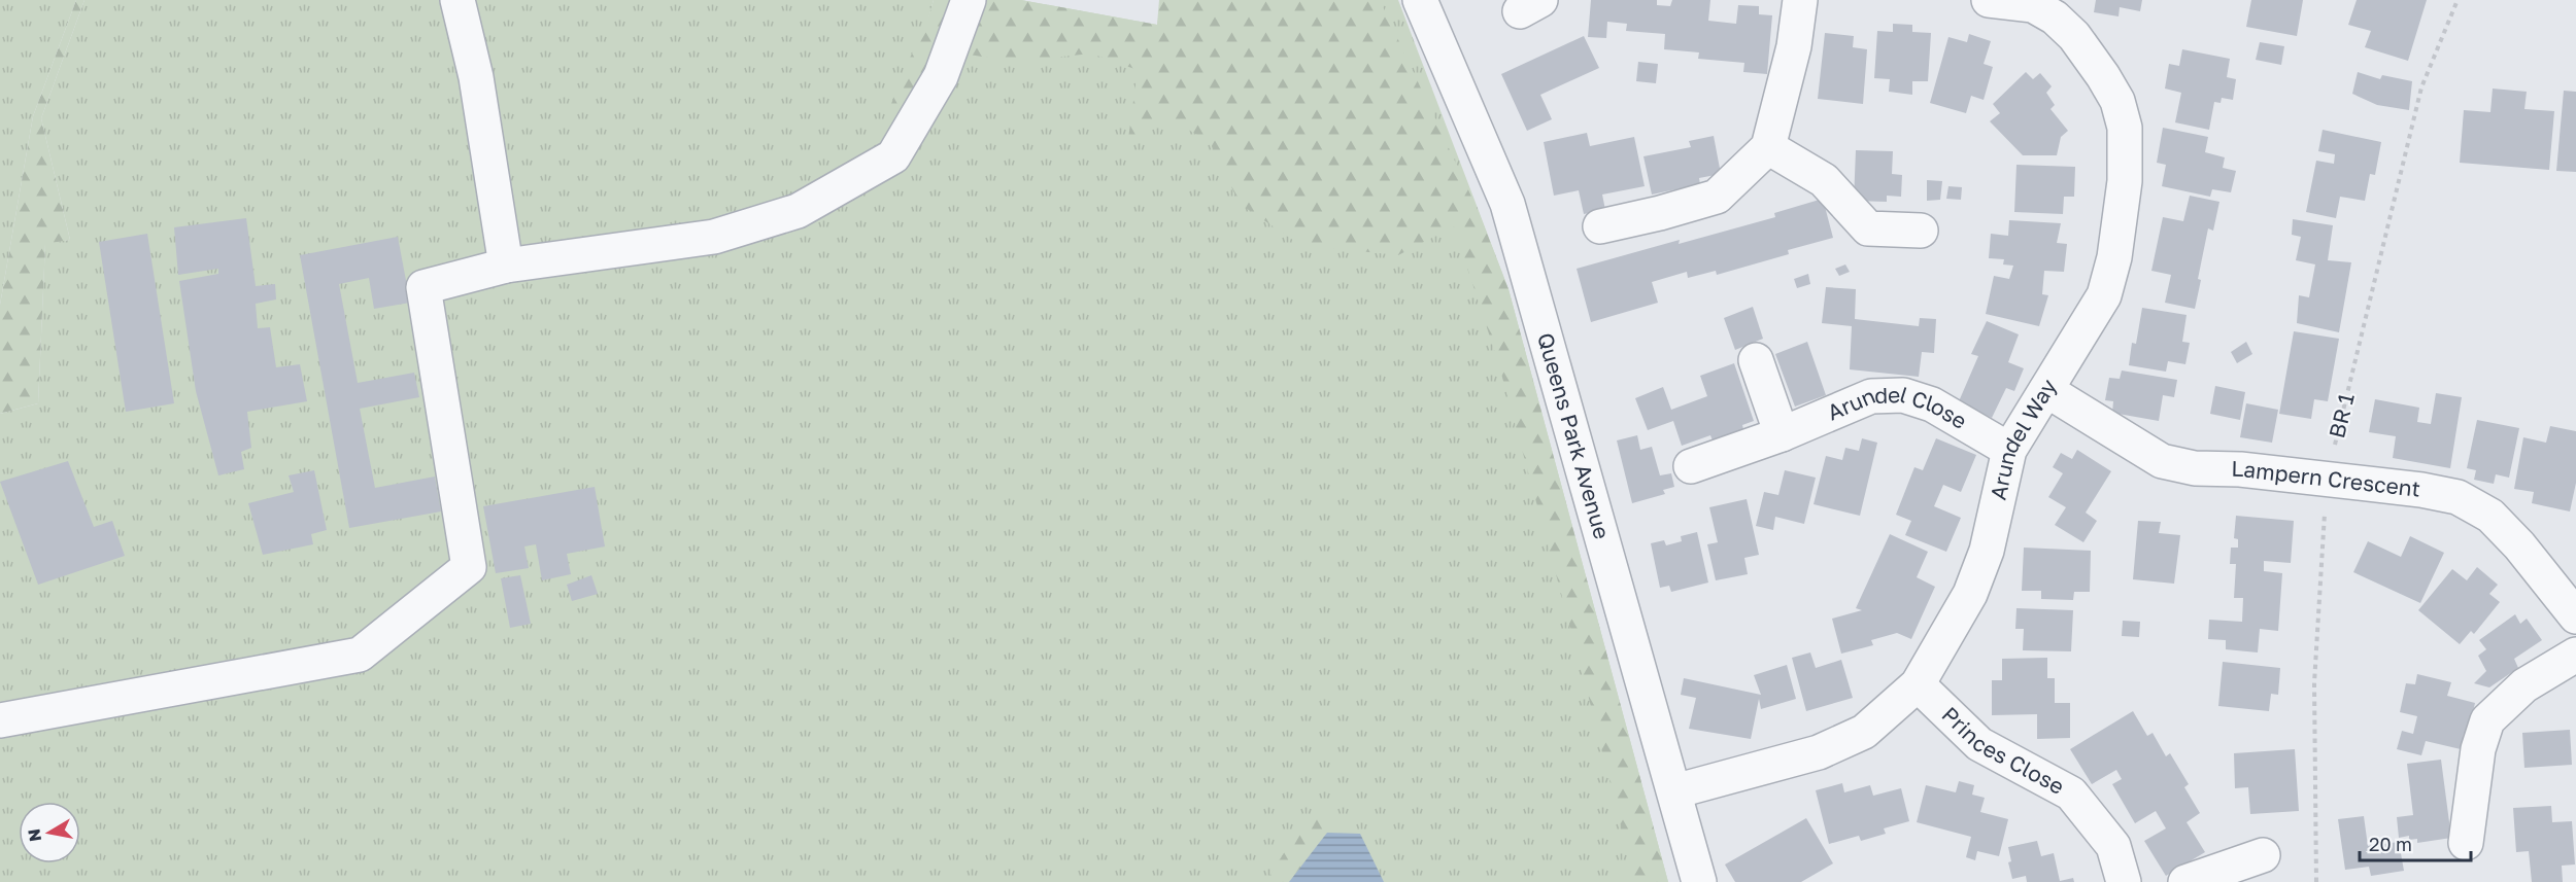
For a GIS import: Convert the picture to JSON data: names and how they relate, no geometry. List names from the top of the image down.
{
  "streets": {
    "street": [
      "Arundel Close",
      "Queens Park Avenue",
      "Arundel Way",
      "Lampern Crescent",
      "Princes Close"
    ],
    "path": ["BR 1"]
  },
  "crossings": [
    ["BR 1", "Lampern Crescent"],
    ["Arundel Close", "Arundel Way"],
    ["Queens Park Avenue", "Arundel Way"],
    ["Arundel Way", "Lampern Crescent"],
    ["Arundel Way", "Princes Close"]
  ],
  "scale_bar": "20 m",
  "north": "left"
}
